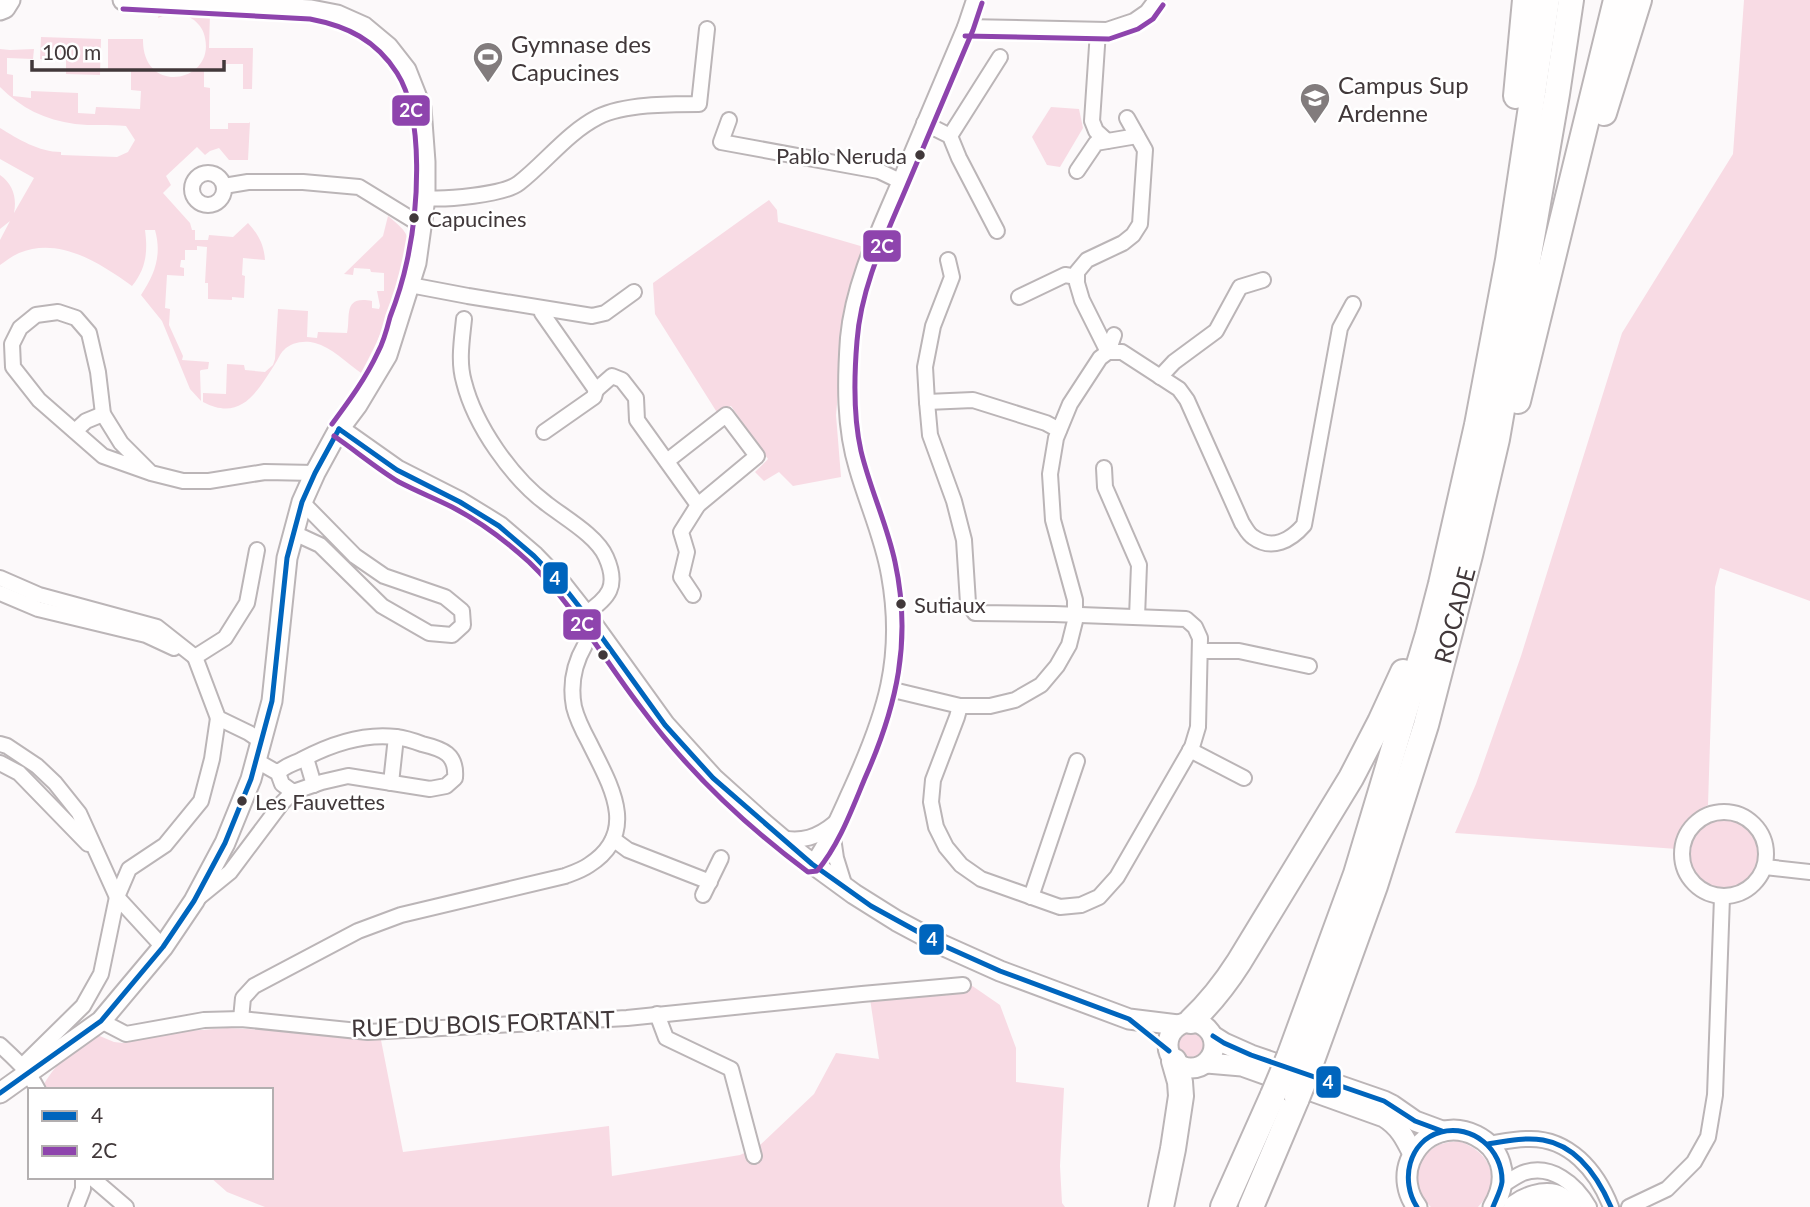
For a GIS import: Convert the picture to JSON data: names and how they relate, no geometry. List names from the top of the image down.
{
  "streets": {
    "highway": ["ROCADE"],
    "street": ["RUE DU BOIS FORTANT"]
  },
  "places": {
    "sports": ["Gymnase des Capucines"],
    "school or university": ["Campus Sup Ardenne"],
    "other": [
      "Pablo Neruda",
      "Capucines",
      "Sutiaux",
      "Les Fauvettes"
    ]
  },
  "lines": ["transit line 2C", "transit line 4"],
  "legend": ["4", "2C"],
  "scale_bar": "100 m"
}
